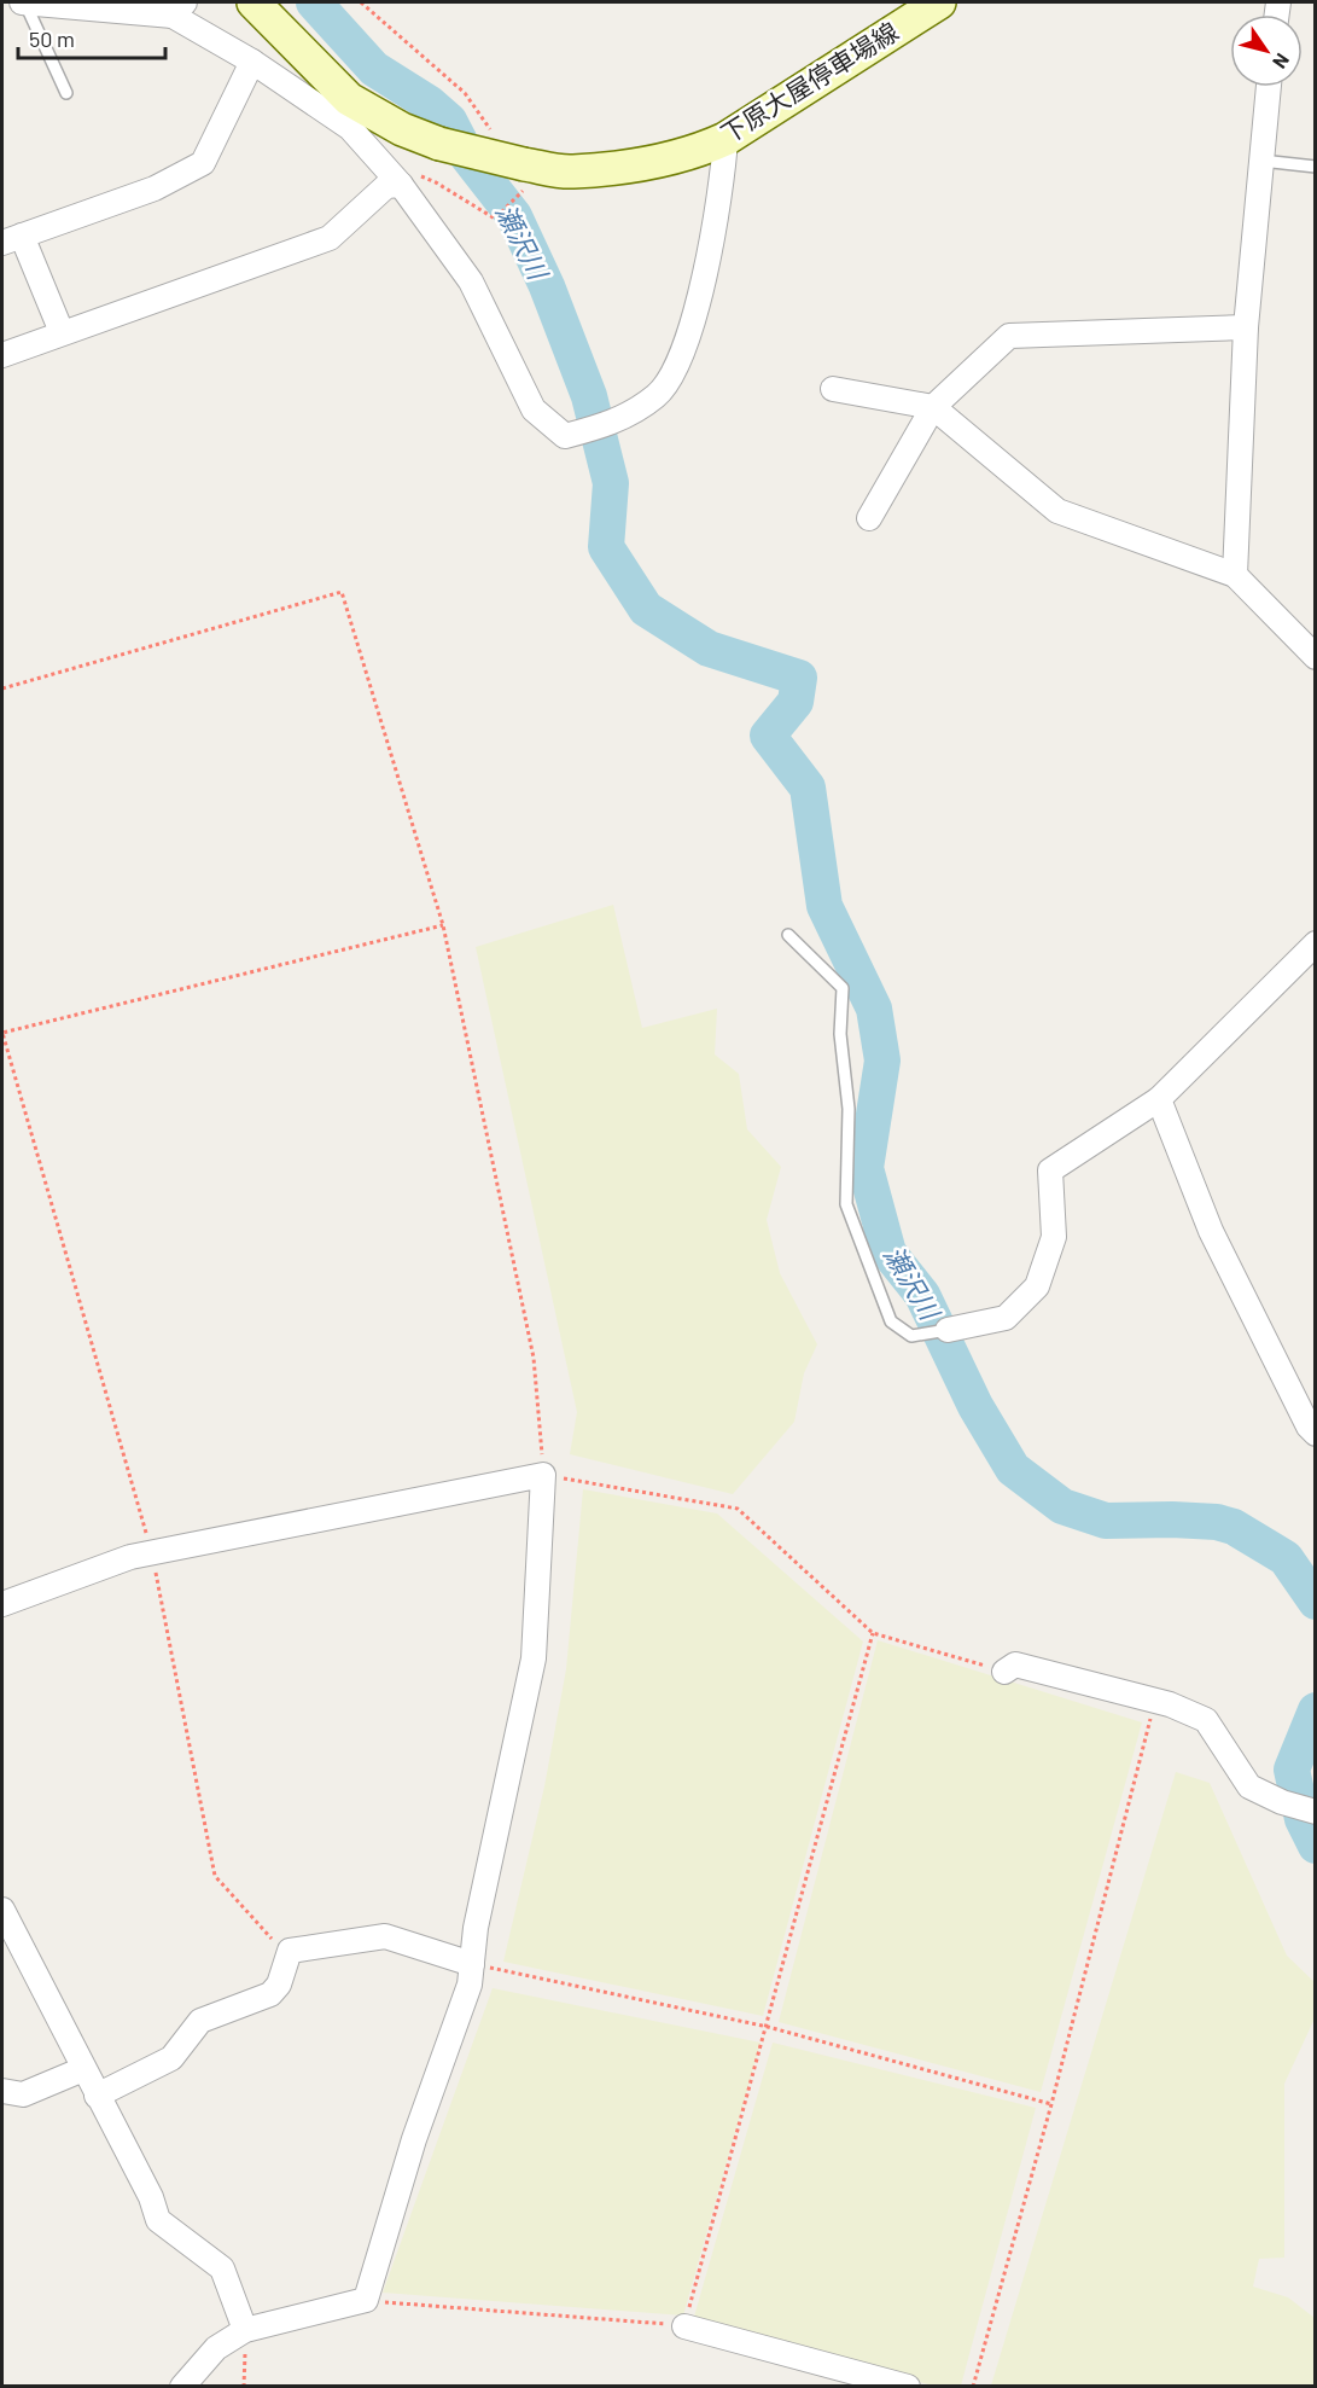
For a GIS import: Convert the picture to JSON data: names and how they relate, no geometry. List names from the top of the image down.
{
  "streets": {
    "main road": ["下原大屋停車場線"]
  },
  "water": ["瀬沢川"],
  "scale_bar": "50 m",
  "north": "bottom right"
}
